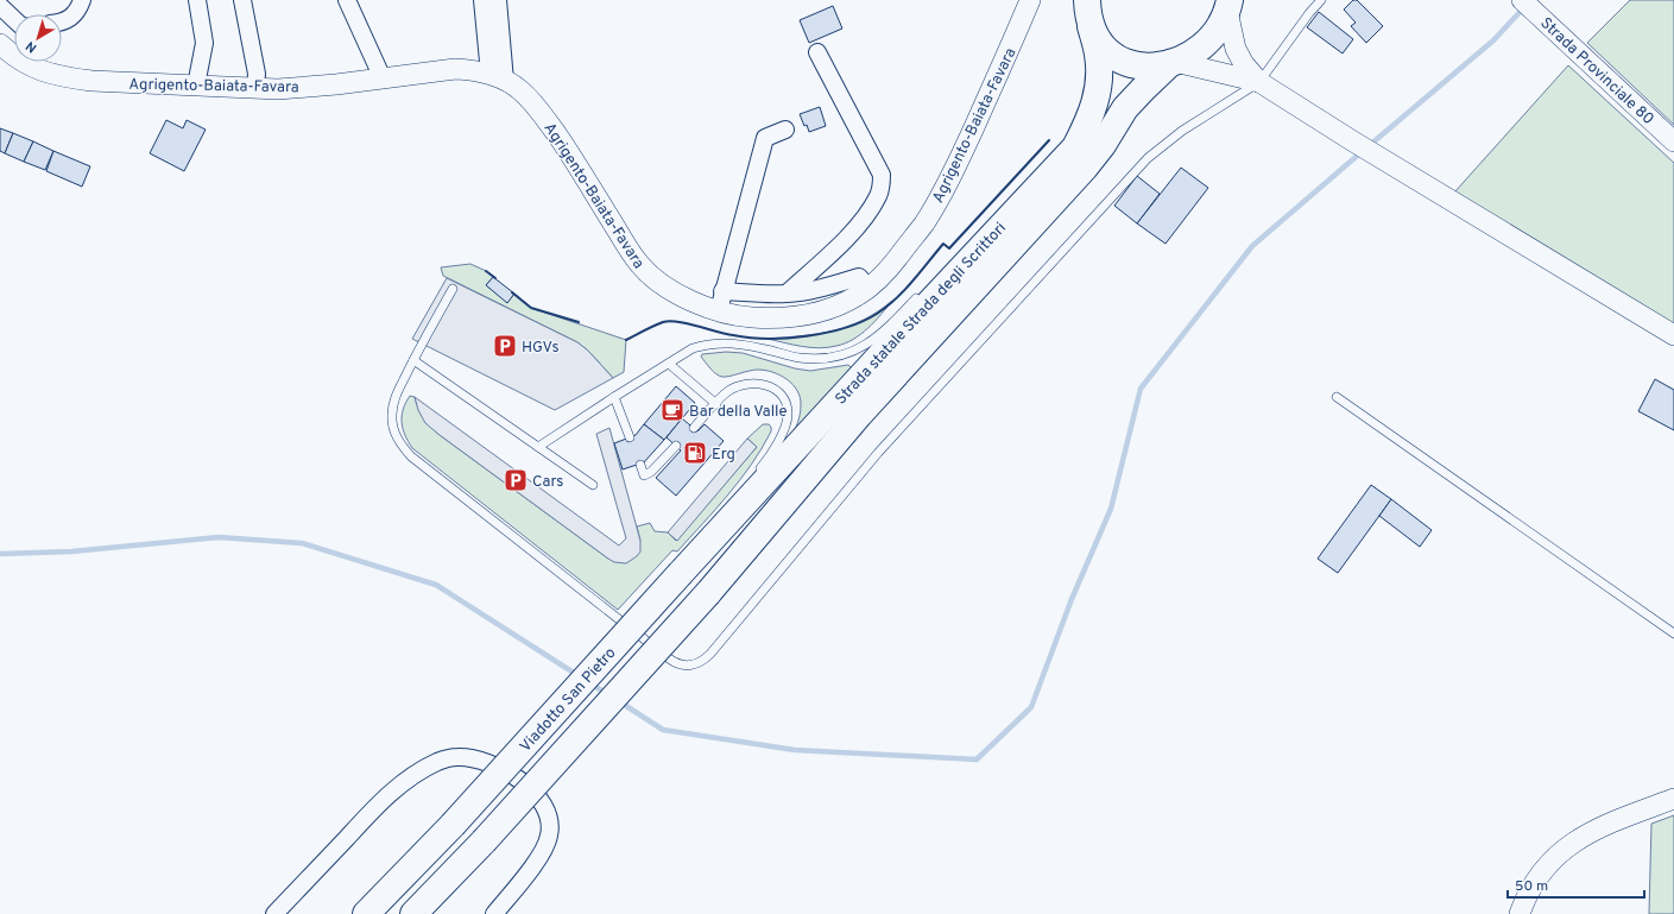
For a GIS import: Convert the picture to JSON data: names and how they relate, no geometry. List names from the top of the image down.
{
  "streets": {
    "main road": ["Strada statale Strada degli Scrittori", "Viadotto San Pietro"],
    "street": ["Strada Provinciale 80", "Agrigento-Baiata-Favara"]
  },
  "crossings": [
    ["Strada statale Strada degli Scrittori", "Viadotto San Pietro"]
  ],
  "places": {
    "parking": ["HGVs", "Cars"],
    "cafe": ["Bar della Valle"],
    "fuel station": ["Erg"]
  },
  "scale_bar": "50 m",
  "north": "bottom left"
}
